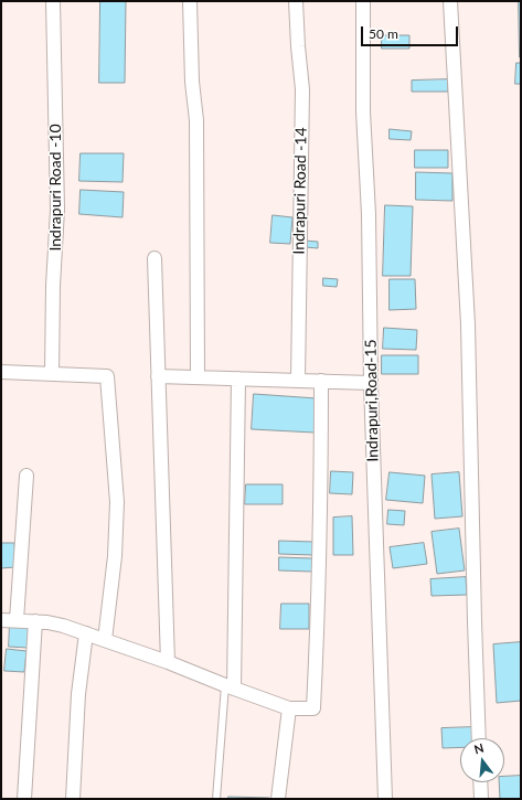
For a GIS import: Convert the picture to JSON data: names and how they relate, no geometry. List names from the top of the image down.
{
  "streets": {
    "street": ["Indrapuri Road -10", "Indrapuri Road -14", "Indrapuri,Road-15"]
  },
  "scale_bar": "50 m",
  "north": "top"
}
